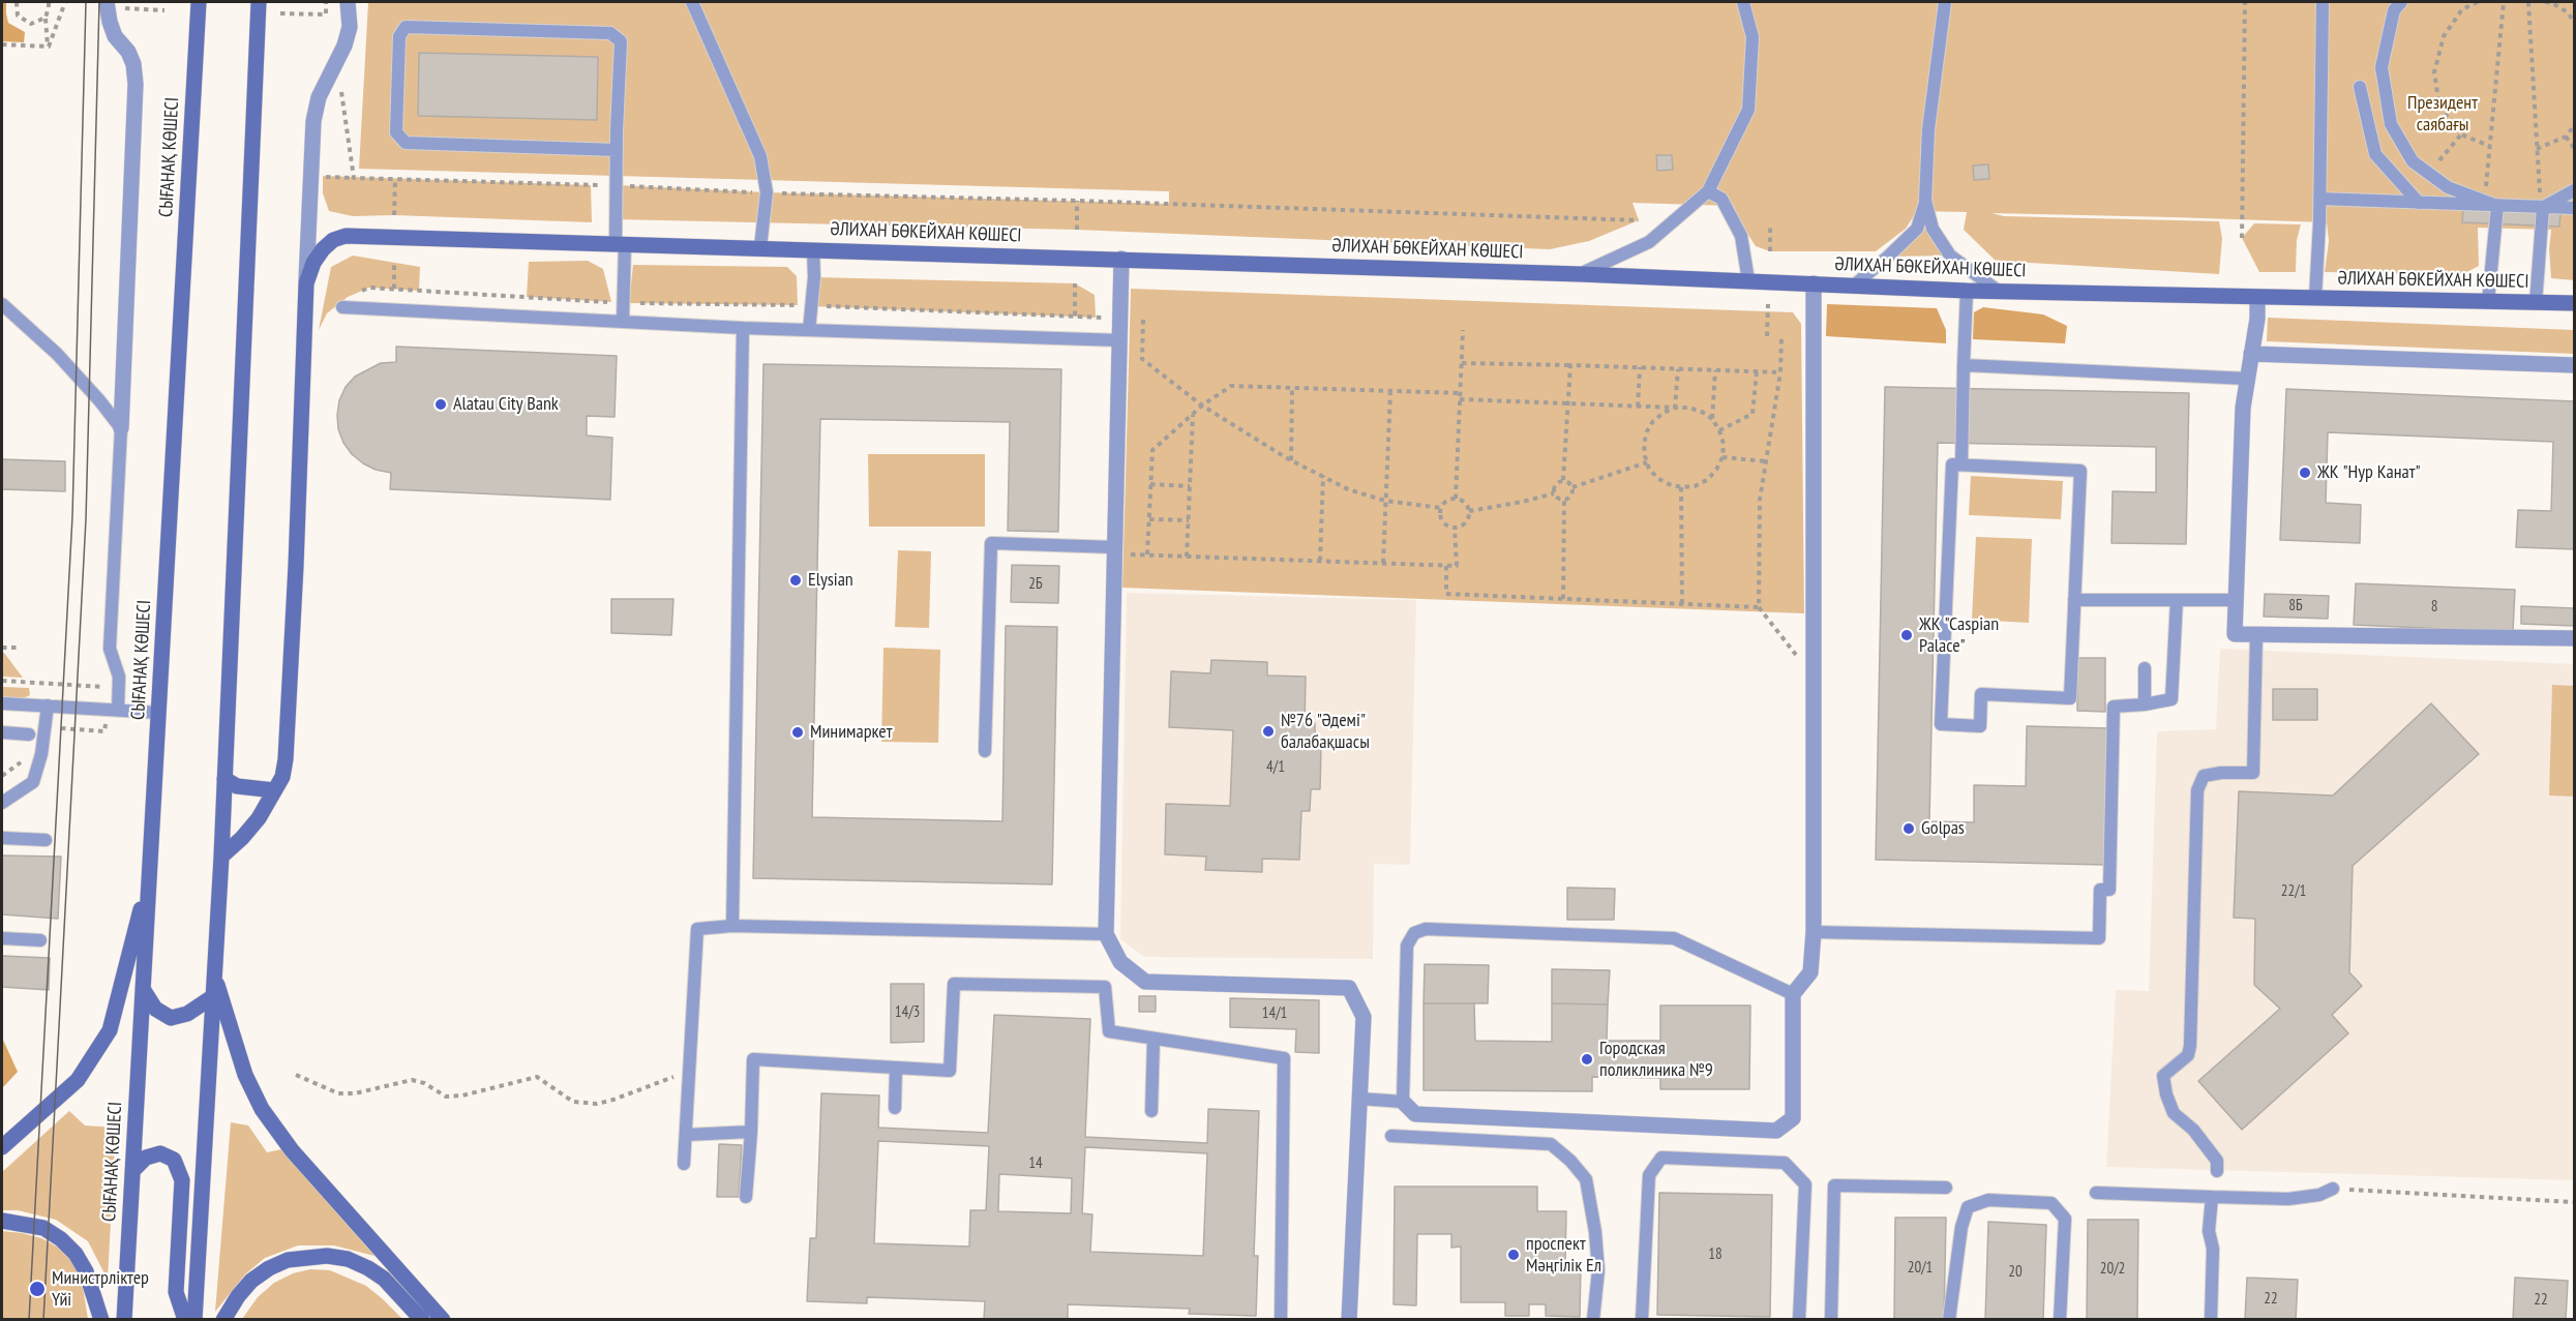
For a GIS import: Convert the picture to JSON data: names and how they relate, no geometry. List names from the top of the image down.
{
  "streets": {
    "main road": ["СЫҒАНАҚ КӨШЕСІ", "ӘЛИХАН БӨКЕЙХАН КӨШЕСІ"]
  },
  "parks": ["Президент саябағы"],
  "places": [
    "Alatau City Bank",
    "ЖК \"Нур Канат\"",
    "Elysian",
    "ЖК \"Caspian Palace\"",
    "№76 \"Әдемі\" балабақшасы",
    "Минимаркет",
    "Golpas",
    "Городская поликлиника №9",
    "проспект Мәңгілік Ел",
    "Министрліктер Үйі"
  ],
  "house_numbers": [
    "2Б",
    "8Б",
    "8",
    "4/1",
    "22/1",
    "14/3",
    "14/1",
    "14",
    "18",
    "20/1",
    "20/2",
    "20",
    "22",
    "22"
  ]
}
